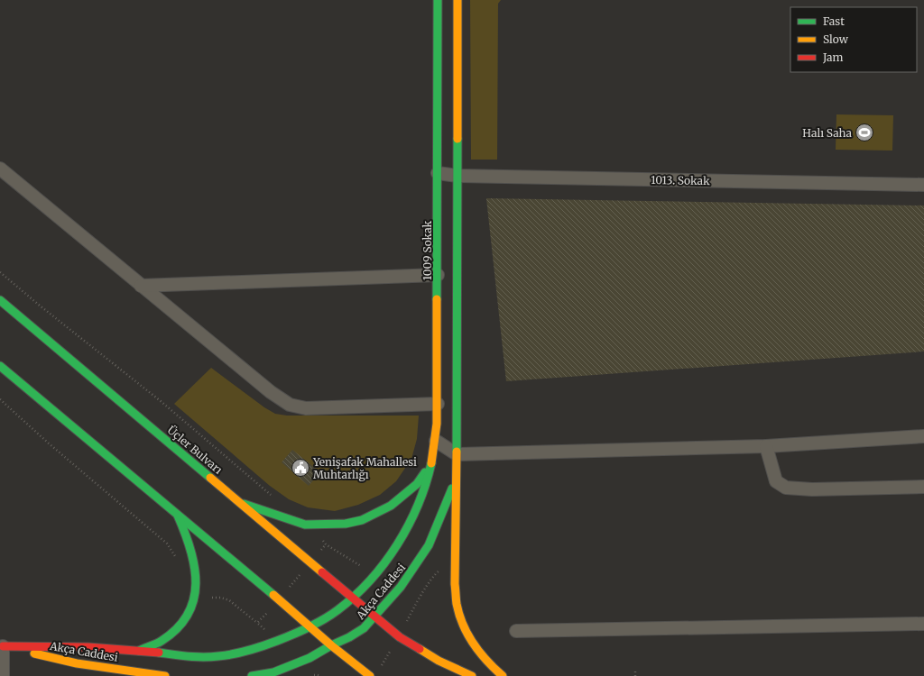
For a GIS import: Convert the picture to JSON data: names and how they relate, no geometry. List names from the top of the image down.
{
  "streets": {
    "street": [
      "1013. Sokak",
      "1009 Sokak",
      "Üçler Bulvarı",
      "Akça Caddesi"
    ]
  },
  "crossings": [
    ["1013. Sokak", "1009 Sokak"],
    ["1009 Sokak", "Üçler Bulvarı"],
    ["1009 Sokak", "Akça Caddesi"],
    ["Üçler Bulvarı", "Akça Caddesi"]
  ],
  "places": {
    "sports": ["Halı Saha"],
    "public building": ["Yenişafak Mahallesi Muhtarlığı"]
  },
  "legend": ["Fast", "Slow", "Jam"]
}
